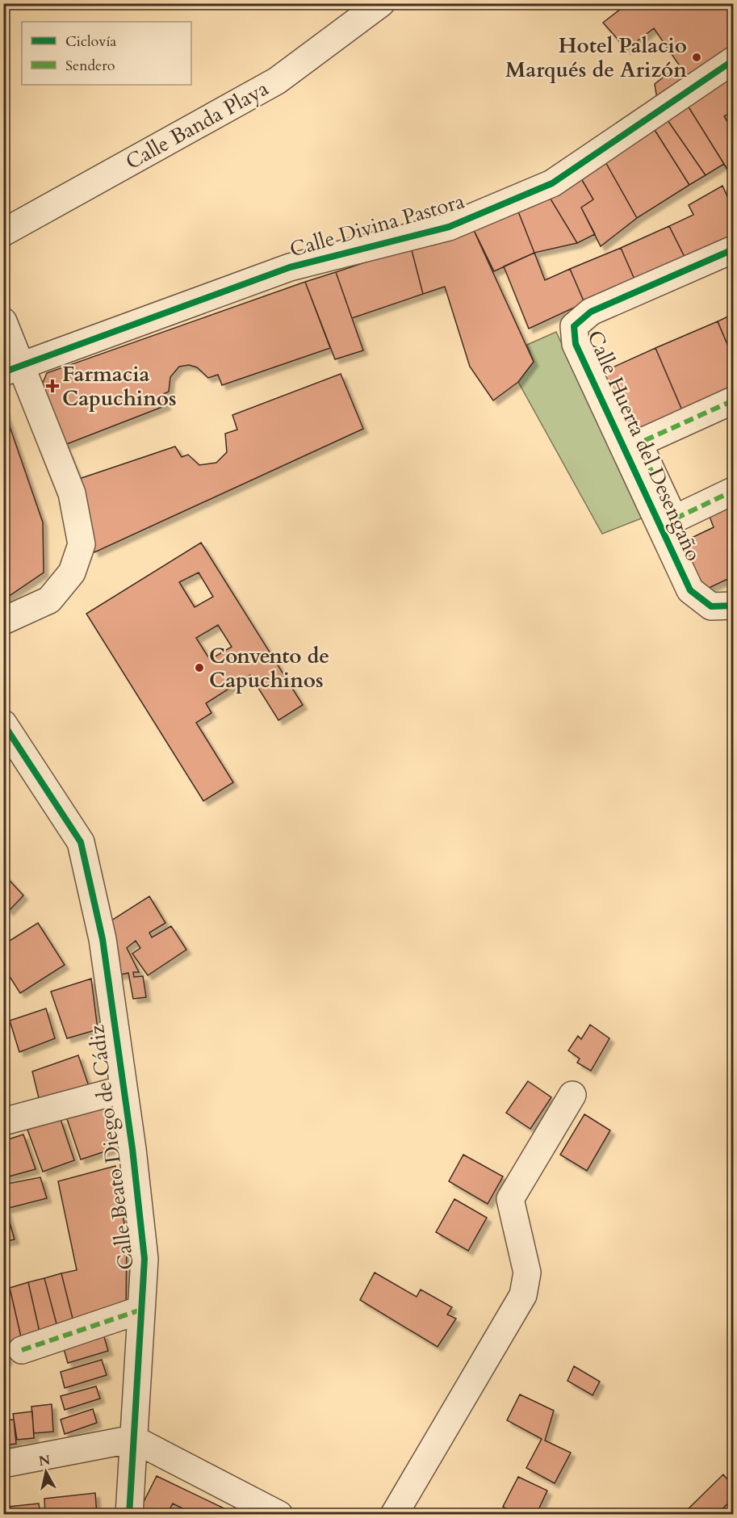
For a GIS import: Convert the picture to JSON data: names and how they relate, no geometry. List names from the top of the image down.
{
  "streets": {
    "street": [
      "Calle Banda Playa",
      "Calle Divina Pastora",
      "Calle Huerta del Desengaño",
      "Calle Beato Diego de Cádiz"
    ]
  },
  "places": {
    "other": ["Hotel Palacio Marqués de Arizón", "Convento de Capuchinos"],
    "health": ["Farmacia Capuchinos"]
  },
  "legend": ["Ciclovía", "Sendero"],
  "north": "top"
}
